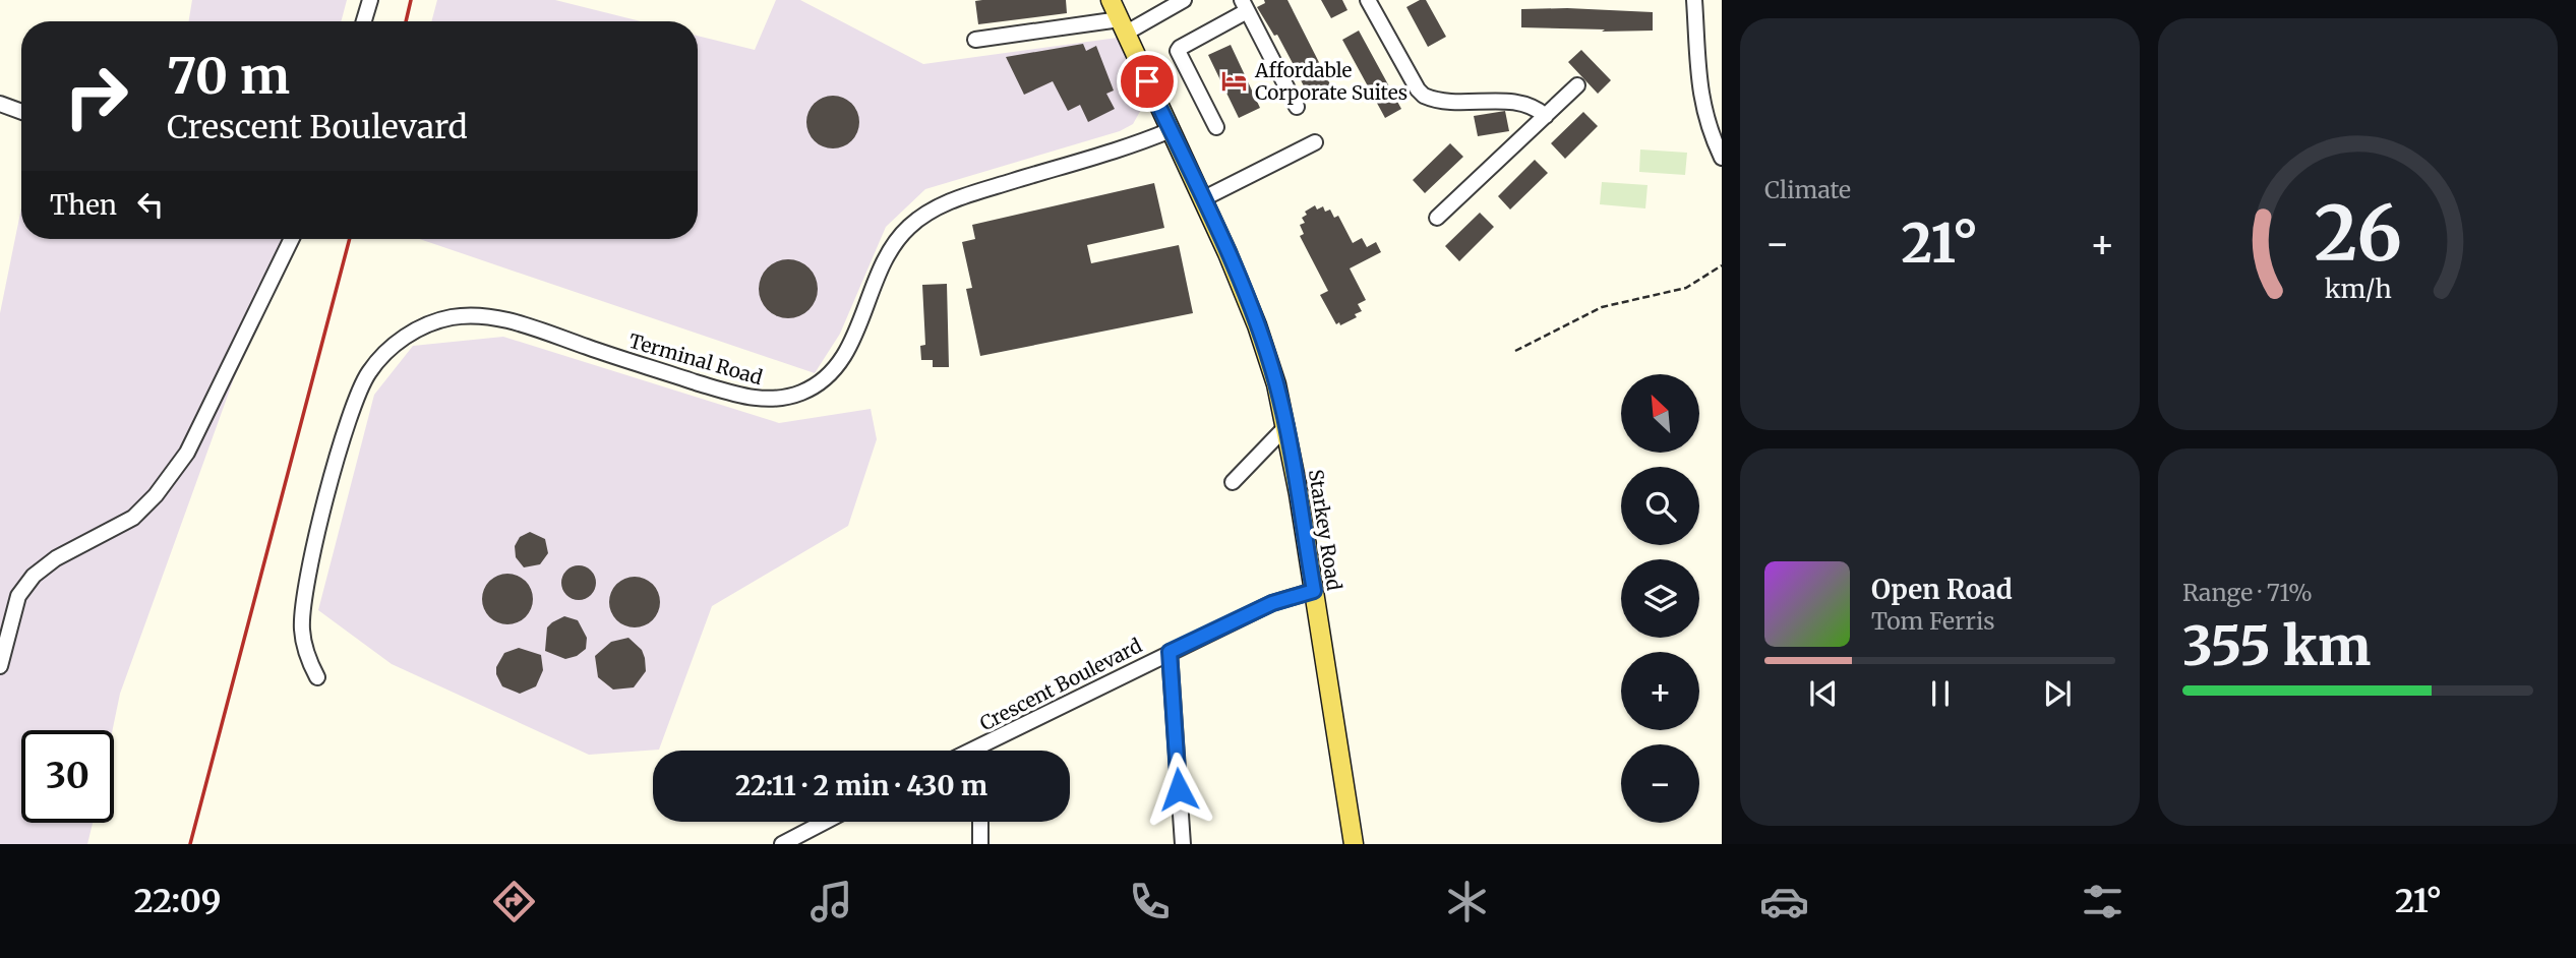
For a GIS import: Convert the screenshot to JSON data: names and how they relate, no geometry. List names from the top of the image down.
{
  "streets": {
    "main road": ["Starkey Road"],
    "street": ["Terminal Road", "Crescent Boulevard"]
  },
  "crossings": [
    ["Terminal Road", "Starkey Road"],
    ["Starkey Road", "Crescent Boulevard"]
  ],
  "places": {
    "hotel": ["Affordable Corporate Suites"]
  },
  "north": "top left",
  "page": {
    "tile": [
      "Climate",
      ["Range · 71%", "355 km"]
    ],
    "turn": ["70 m", "Crescent Boulevard"],
    "then": "Then",
    "heat": ["−", "21°", "+"],
    "map_buttons": ["+", "−"],
    "song": ["Open Road", "Tom Ferris"],
    "limit": "30",
    "trip": "22:11 · 2 min · 430 m",
    "tabs": ["22:09", "21°"],
    "gauge": ["26", "km/h"]
  }
}
